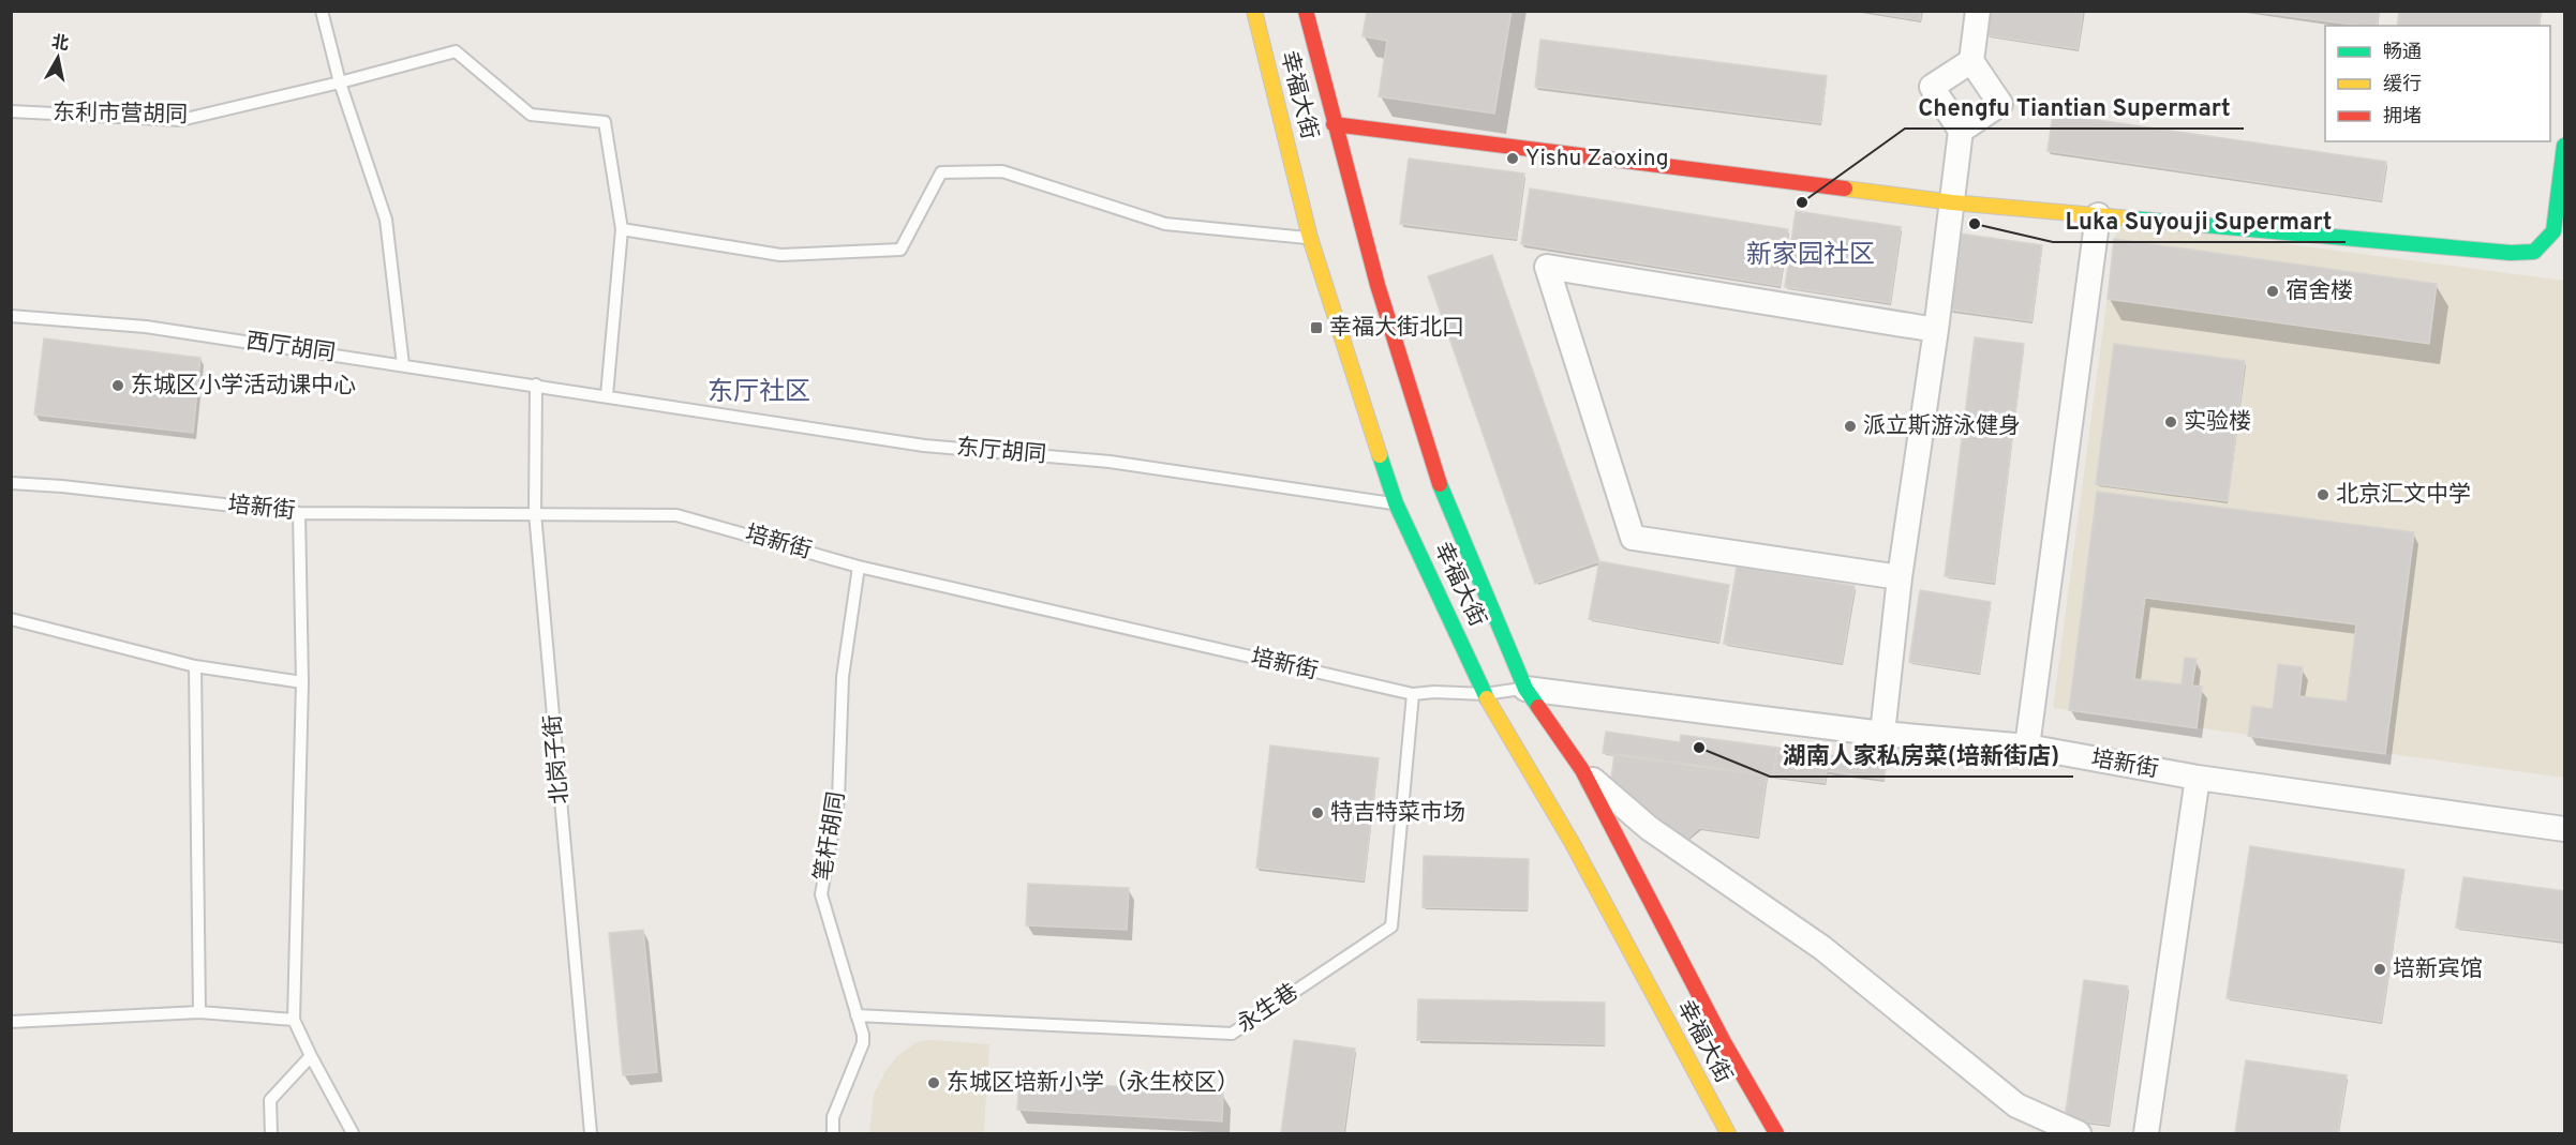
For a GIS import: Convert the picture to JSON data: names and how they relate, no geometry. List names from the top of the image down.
{
  "streets": {
    "main road": ["幸福大街"],
    "street": ["培新街"],
    "lane": [
      "东利市营胡同",
      "西厅胡同",
      "东厅胡同",
      "北岗子街",
      "笔杆胡同",
      "永生巷"
    ]
  },
  "crossings": [
    ["幸福大街", "东厅胡同"],
    ["幸福大街", "培新街"],
    ["西厅胡同", "东厅胡同"],
    ["西厅胡同", "北岗子街"],
    ["培新街", "北岗子街"],
    ["培新街", "笔杆胡同"],
    ["培新街", "永生巷"],
    ["笔杆胡同", "永生巷"]
  ],
  "districts": ["新家园社区", "东厅社区"],
  "places": {
    "other": [
      "Yishu Zaoxing",
      "Chengfu Tiantian Supermart",
      "Luka Suyouji Supermart",
      "宿舍楼",
      "东城区小学活动课中心",
      "实验楼",
      "派立斯游泳健身",
      "北京汇文中学",
      "湖南人家私房菜(培新街店)",
      "特吉特菜市场",
      "培新宾馆",
      "东城区培新小学（永生校区）"
    ],
    "transit": ["幸福大街北口"]
  },
  "legend": ["畅通", "缓行", "拥堵"],
  "north": "top"
}
